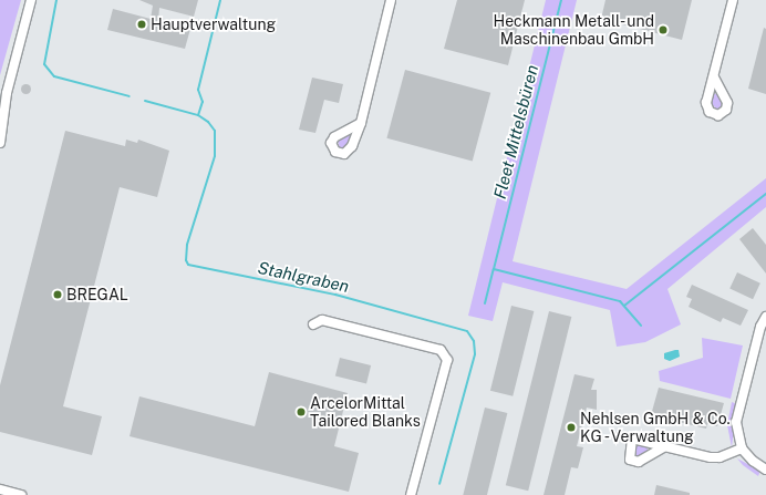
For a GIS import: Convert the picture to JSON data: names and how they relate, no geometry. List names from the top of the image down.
{
  "water": ["Fleet Mittelsbüren", "Stahlgraben"],
  "places": [
    "Hauptverwaltung",
    "Heckmann Metall- und Maschinenbau GmbH",
    "BREGAL",
    "ArcelorMittal Tailored Blanks",
    "Nehlsen GmbH & Co. KG - Verwaltung"
  ]
}
